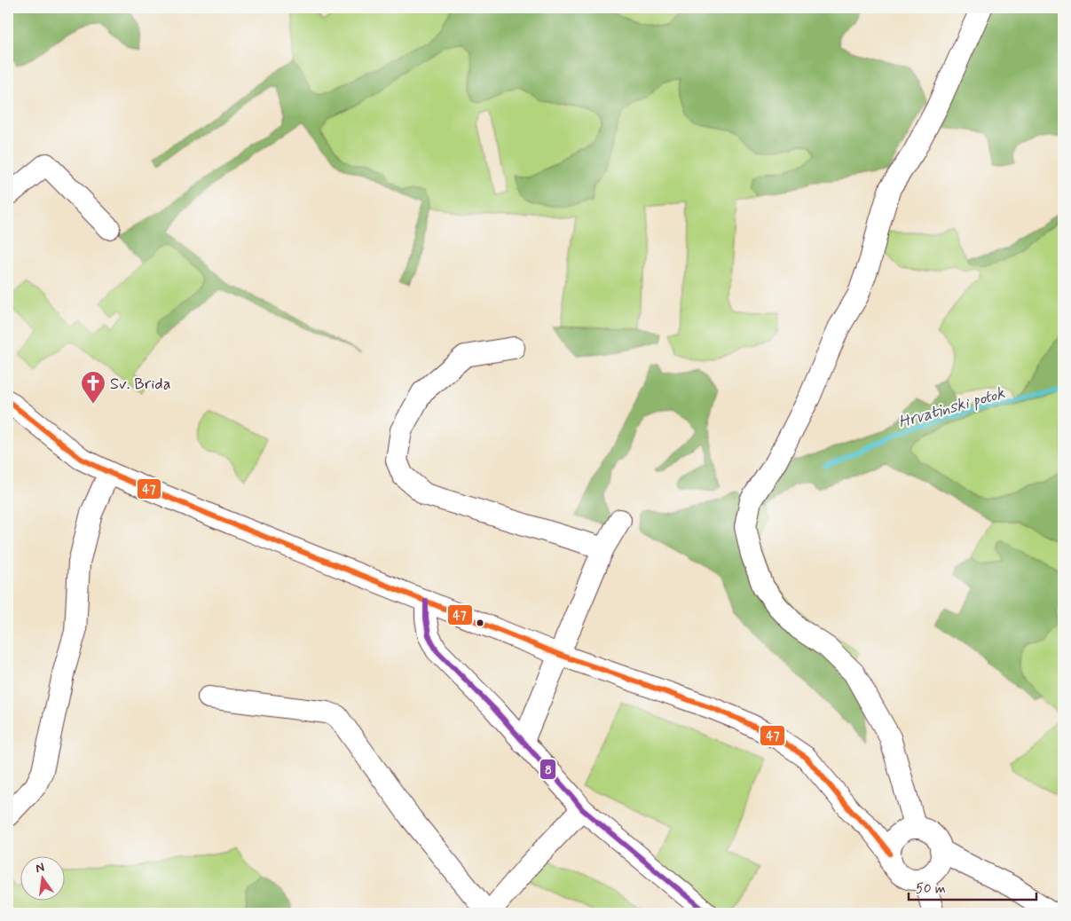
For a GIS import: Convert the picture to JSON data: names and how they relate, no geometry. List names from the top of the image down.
{
  "water": ["Hrvatinski potok"],
  "places": {
    "church": ["Sv. Brida"]
  },
  "lines": ["transit line 47", "transit line 8"],
  "scale_bar": "50 m",
  "north": "top"
}
